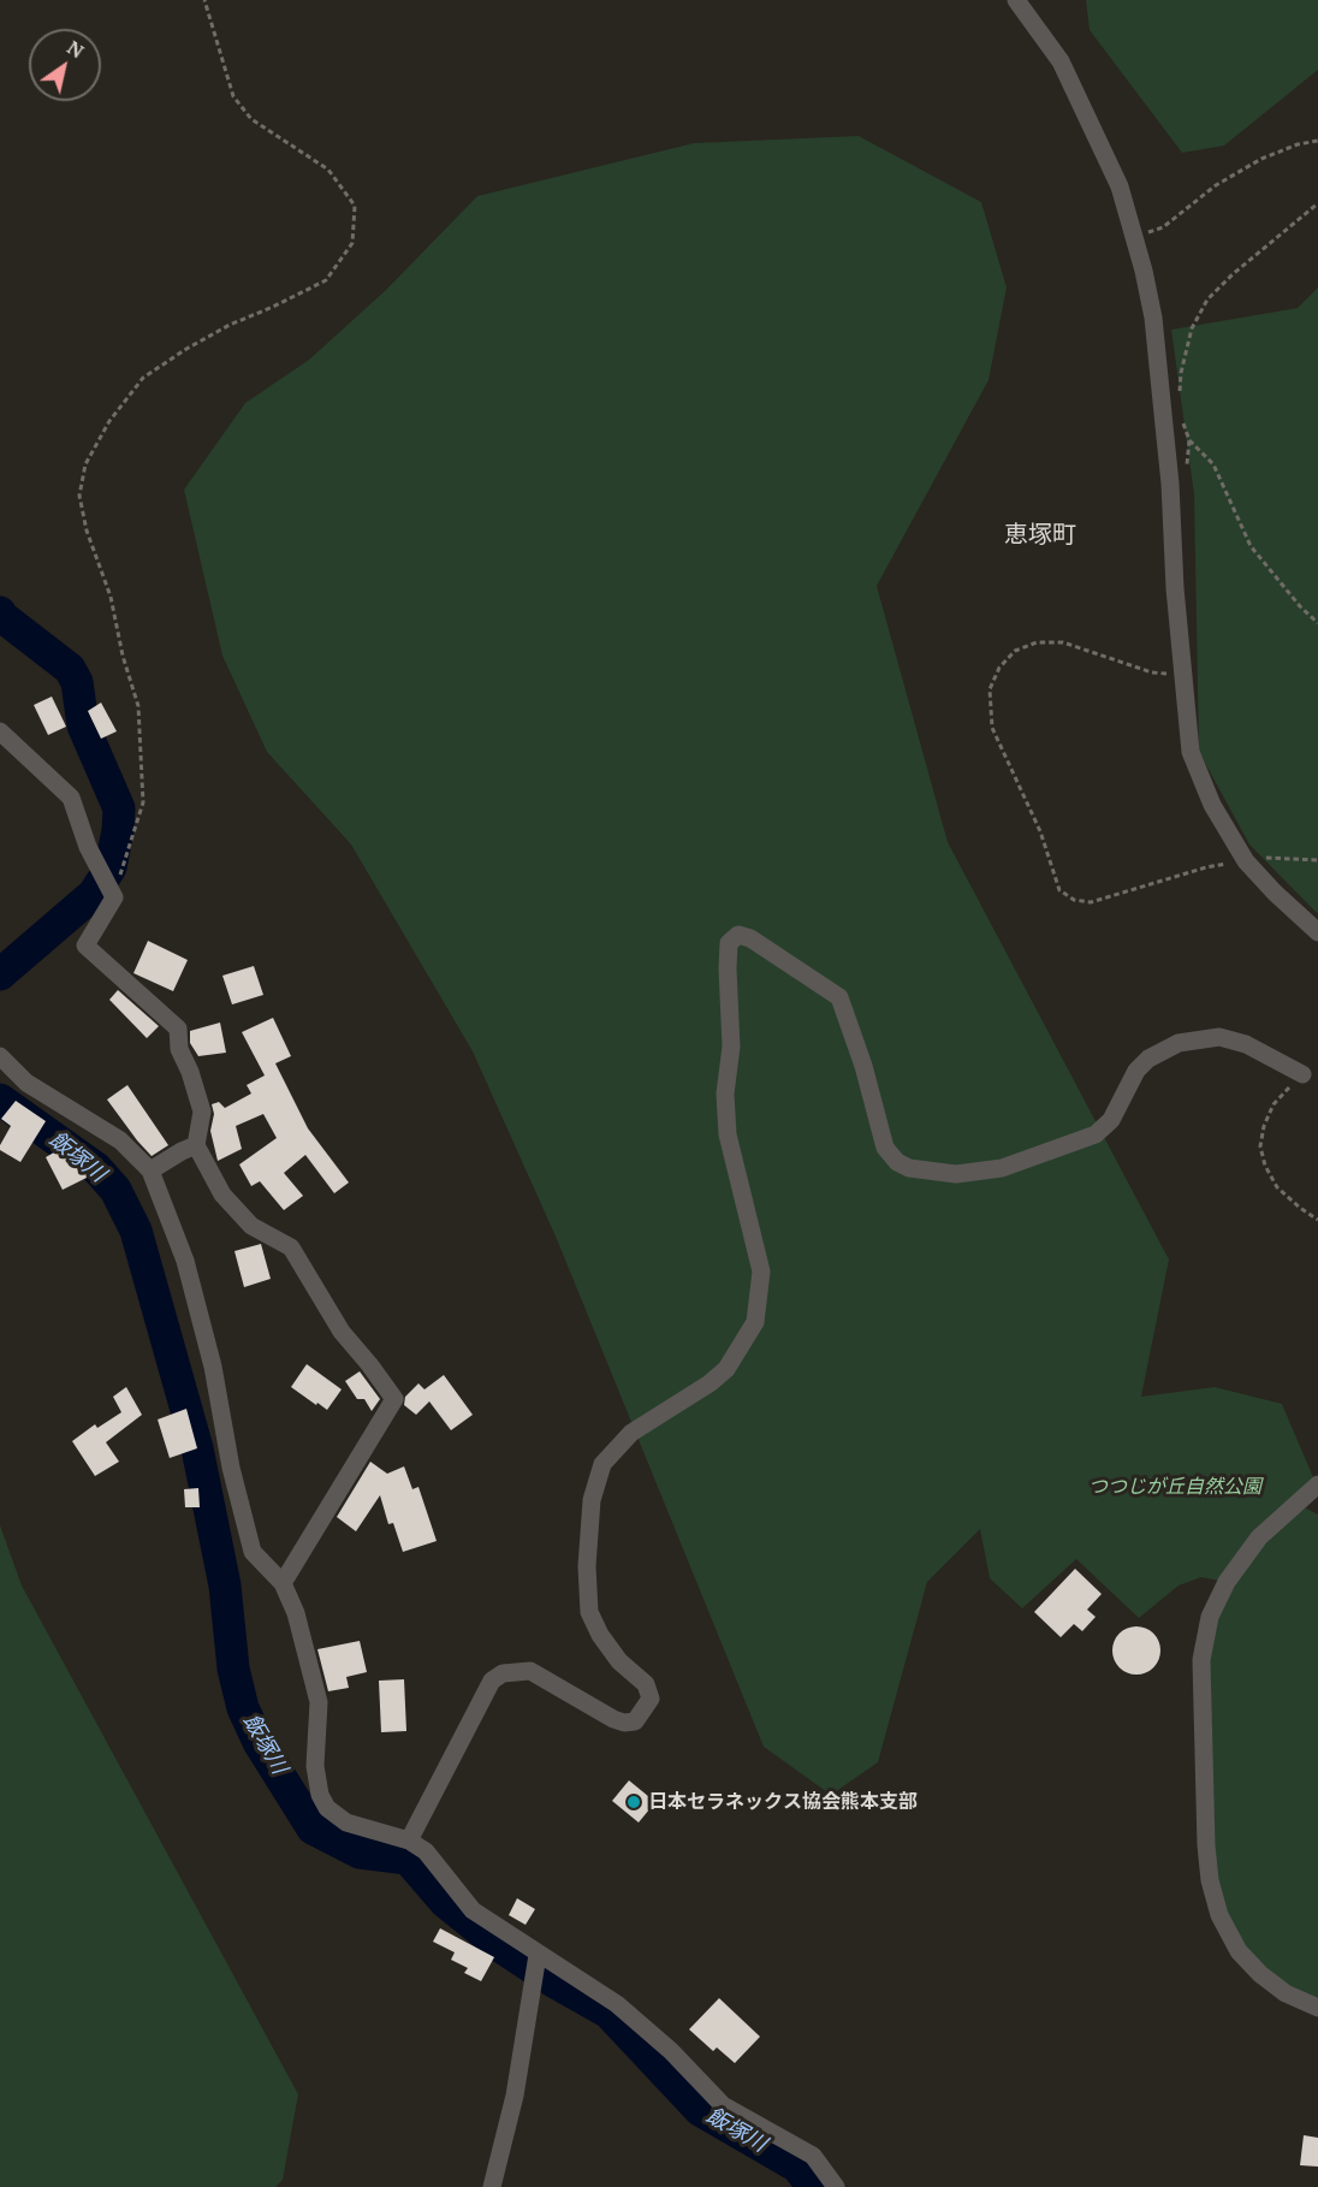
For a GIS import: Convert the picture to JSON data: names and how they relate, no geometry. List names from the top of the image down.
{
  "districts": ["恵塚町"],
  "water": ["飯塚川"],
  "parks": ["つつじが丘自然公園"],
  "places": ["日本セラネックス協会熊本支部"],
  "north": "top right"
}
